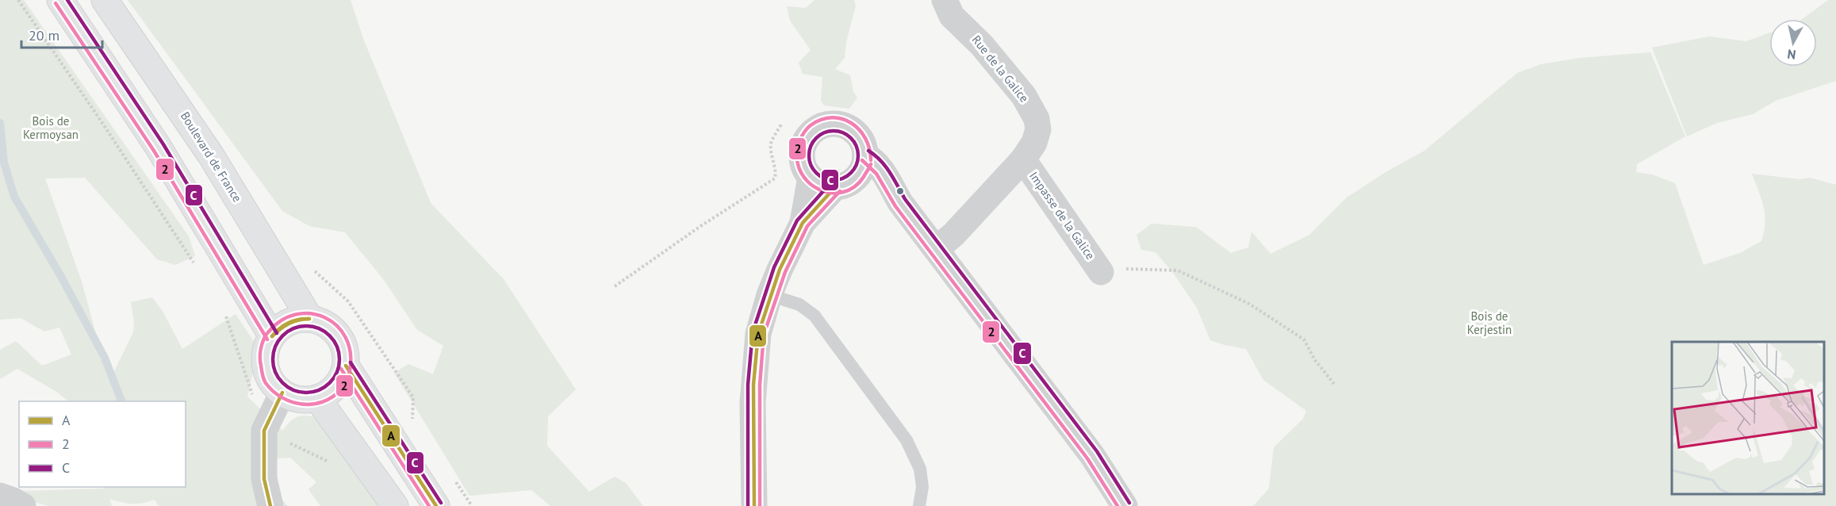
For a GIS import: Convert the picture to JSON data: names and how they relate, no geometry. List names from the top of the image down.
{
  "streets": {
    "main road": ["Boulevard de France"],
    "street": ["Rue de la Galice", "Impasse de la Galice"]
  },
  "crossings": [
    ["Rue de la Galice", "Impasse de la Galice"]
  ],
  "parks": ["Bois de Kermoysan", "Bois de Kerjestin"],
  "lines": ["transit line C", "transit line 2", "transit line A"],
  "legend": ["A", "2", "C"],
  "scale_bar": "20 m",
  "north": "bottom"
}
